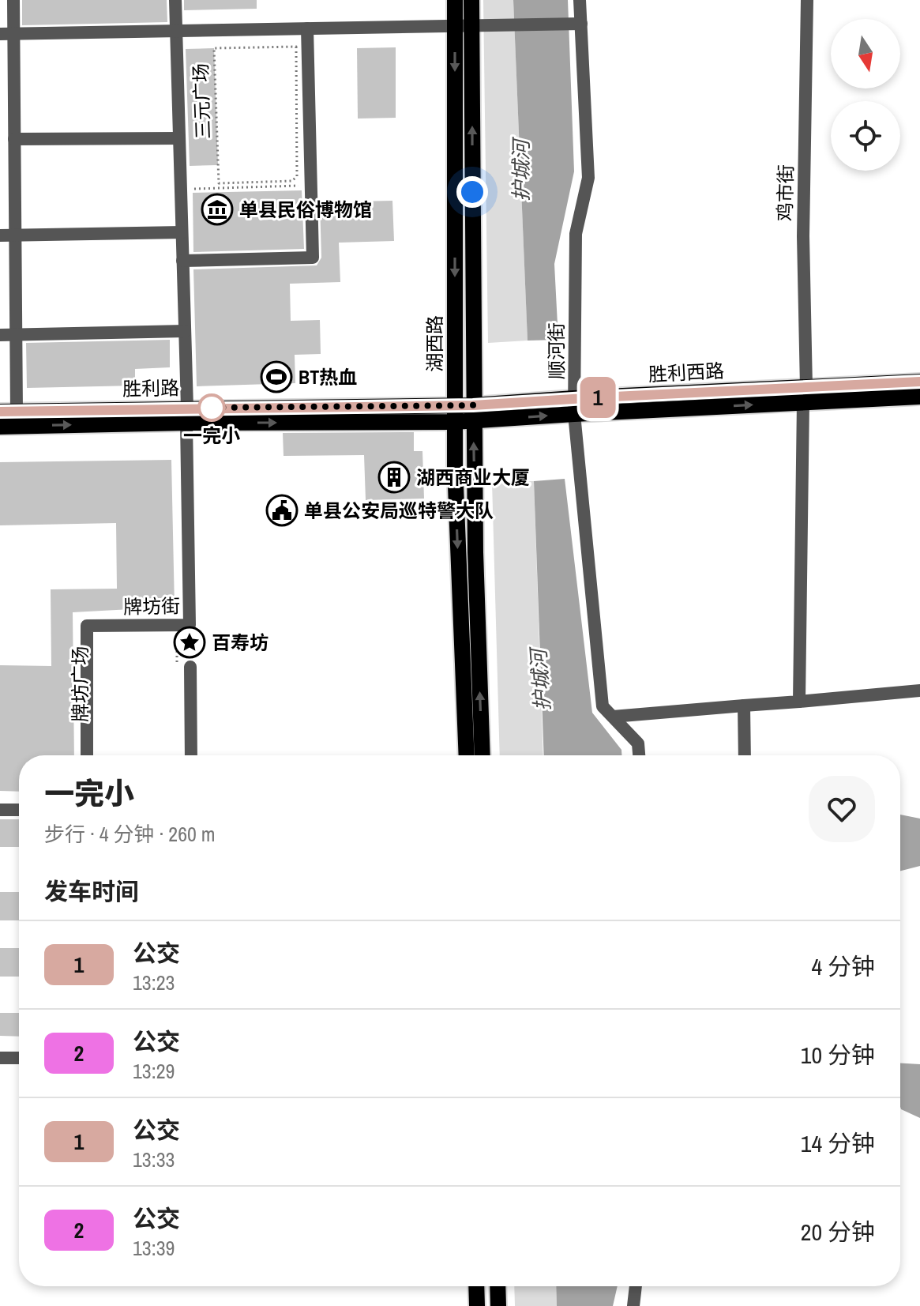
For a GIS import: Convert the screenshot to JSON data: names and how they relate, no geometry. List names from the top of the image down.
{
  "streets": {
    "main road": ["湖西路", "胜利西路", "胜利路"],
    "street": ["鸡市街", "顺河街", "牌坊街"],
    "path": ["三元广场"]
  },
  "crossings": [
    ["鸡市街", "胜利西路"],
    ["湖西路", "胜利西路"],
    ["湖西路", "胜利路"],
    ["顺河街", "胜利西路"],
    ["胜利西路", "胜利路"],
    ["胜利路", "牌坊街"]
  ],
  "water": ["护城河"],
  "places": {
    "museum": ["单县民俗博物馆"],
    "sports": ["BT热血"],
    "other": ["一完小"],
    "building": ["湖西商业大厦"],
    "public building": ["单县公安局巡特警大队"],
    "place": ["百寿坊"]
  },
  "lines": ["bus line 1"],
  "north": "bottom",
  "page": {
    "on_map": "1",
    "heading": [
      ["一完小", "步行 · 4 分钟 · 260 m"],
      "发车时间"
    ],
    "list": [
      {
        "mark": "1",
        "name": "公交",
        "note": "13:23",
        "value": "4 分钟"
      },
      {
        "mark": "2",
        "name": "公交",
        "note": "13:29",
        "value": "10 分钟"
      },
      {
        "mark": "1",
        "name": "公交",
        "note": "13:33",
        "value": "14 分钟"
      },
      {
        "mark": "2",
        "name": "公交",
        "note": "13:39",
        "value": "20 分钟"
      }
    ]
  }
}
